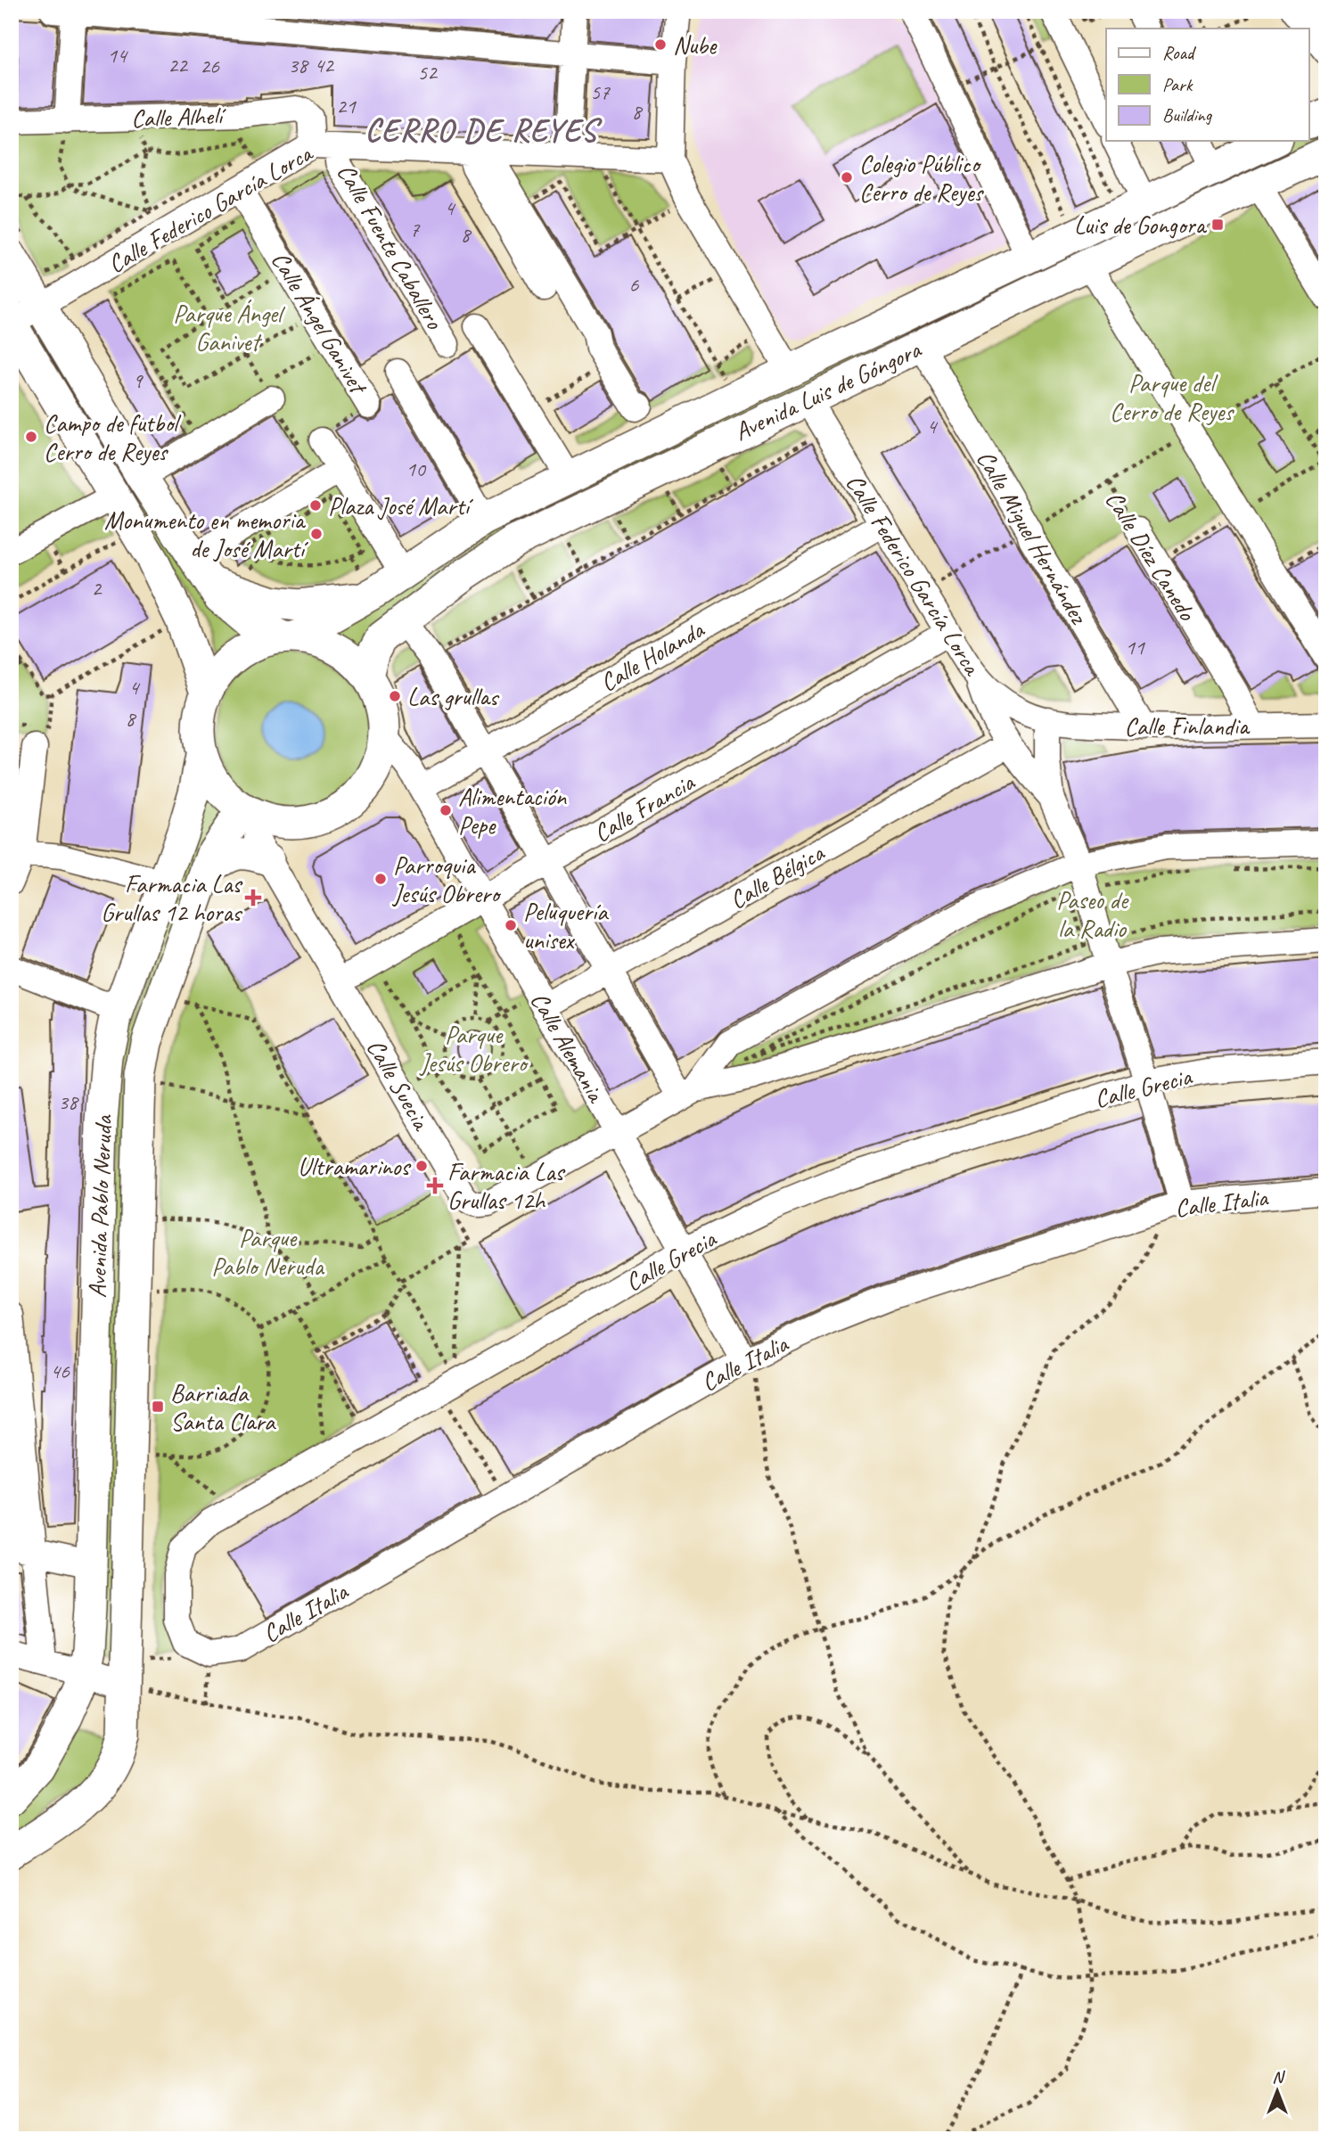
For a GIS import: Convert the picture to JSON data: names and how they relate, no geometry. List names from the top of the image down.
{
  "streets": {
    "main road": ["Avenida Luis de Góngora", "Avenida Pablo Neruda"],
    "street": [
      "Calle Alhelí",
      "Calle Federico García Lorca",
      "Calle Fuente Caballero",
      "Calle Ángel Ganivet",
      "Calle Miguel Hernández",
      "Calle Díez Canedo",
      "Calle Holanda",
      "Calle Finlandia",
      "Calle Francia",
      "Calle Bélgica",
      "Calle Alemania",
      "Calle Suecia",
      "Calle Grecia",
      "Calle Italia"
    ]
  },
  "crossings": [
    ["Calle Alhelí", "Calle Federico García Lorca"],
    ["Calle Federico García Lorca", "Calle Fuente Caballero"],
    ["Calle Federico García Lorca", "Calle Ángel Ganivet"],
    ["Calle Federico García Lorca", "Avenida Luis de Góngora"],
    ["Calle Federico García Lorca", "Calle Holanda"],
    ["Calle Federico García Lorca", "Calle Finlandia"],
    ["Calle Federico García Lorca", "Calle Francia"],
    ["Avenida Luis de Góngora", "Calle Miguel Hernández"],
    ["Avenida Luis de Góngora", "Calle Alemania"],
    ["Avenida Luis de Góngora", "Calle Suecia"],
    ["Avenida Luis de Góngora", "Avenida Pablo Neruda"],
    ["Calle Miguel Hernández", "Calle Finlandia"],
    ["Calle Díez Canedo", "Calle Finlandia"],
    ["Calle Holanda", "Calle Alemania"],
    ["Calle Francia", "Calle Alemania"],
    ["Calle Francia", "Calle Suecia"],
    ["Calle Bélgica", "Calle Alemania"],
    ["Calle Alemania", "Calle Suecia"],
    ["Calle Alemania", "Calle Grecia"],
    ["Calle Alemania", "Calle Italia"],
    ["Calle Alemania", "Avenida Pablo Neruda"],
    ["Calle Suecia", "Avenida Pablo Neruda"],
    ["Calle Grecia", "Calle Italia"]
  ],
  "districts": ["CERRO DE REYES"],
  "parks": [
    "Parque Ángel Ganivet",
    "Parque del Cerro de Reyes",
    "Paseo de la Radio",
    "Parque Jesús Obrero",
    "Parque Pablo Neruda"
  ],
  "places": {
    "other": [
      "Nube",
      "Colegio Público Cerro de Reyes",
      "Campo de futbol Cerro de Reyes",
      "Plaza José Martí",
      "Monumento en memoria de José Martí",
      "Las grullas",
      "Alimentación Pepe",
      "Parroquia Jesús Obrero",
      "Peluquería unisex",
      "Ultramarinos"
    ],
    "transit": ["Luis de Gongora", "Barriada Santa Clara"],
    "health": ["Farmacia Las Grullas 12 horas", "Farmacia Las Grullas 12h"]
  },
  "house_numbers": [
    "14",
    "22",
    "38",
    "42",
    "26",
    "52",
    "57",
    "21",
    "8",
    "4",
    "7",
    "8",
    "6",
    "9",
    "4",
    "10",
    "2",
    "11",
    "4",
    "8",
    "38",
    "46"
  ],
  "legend": ["Road", "Park", "Building"],
  "north": "top"
}
